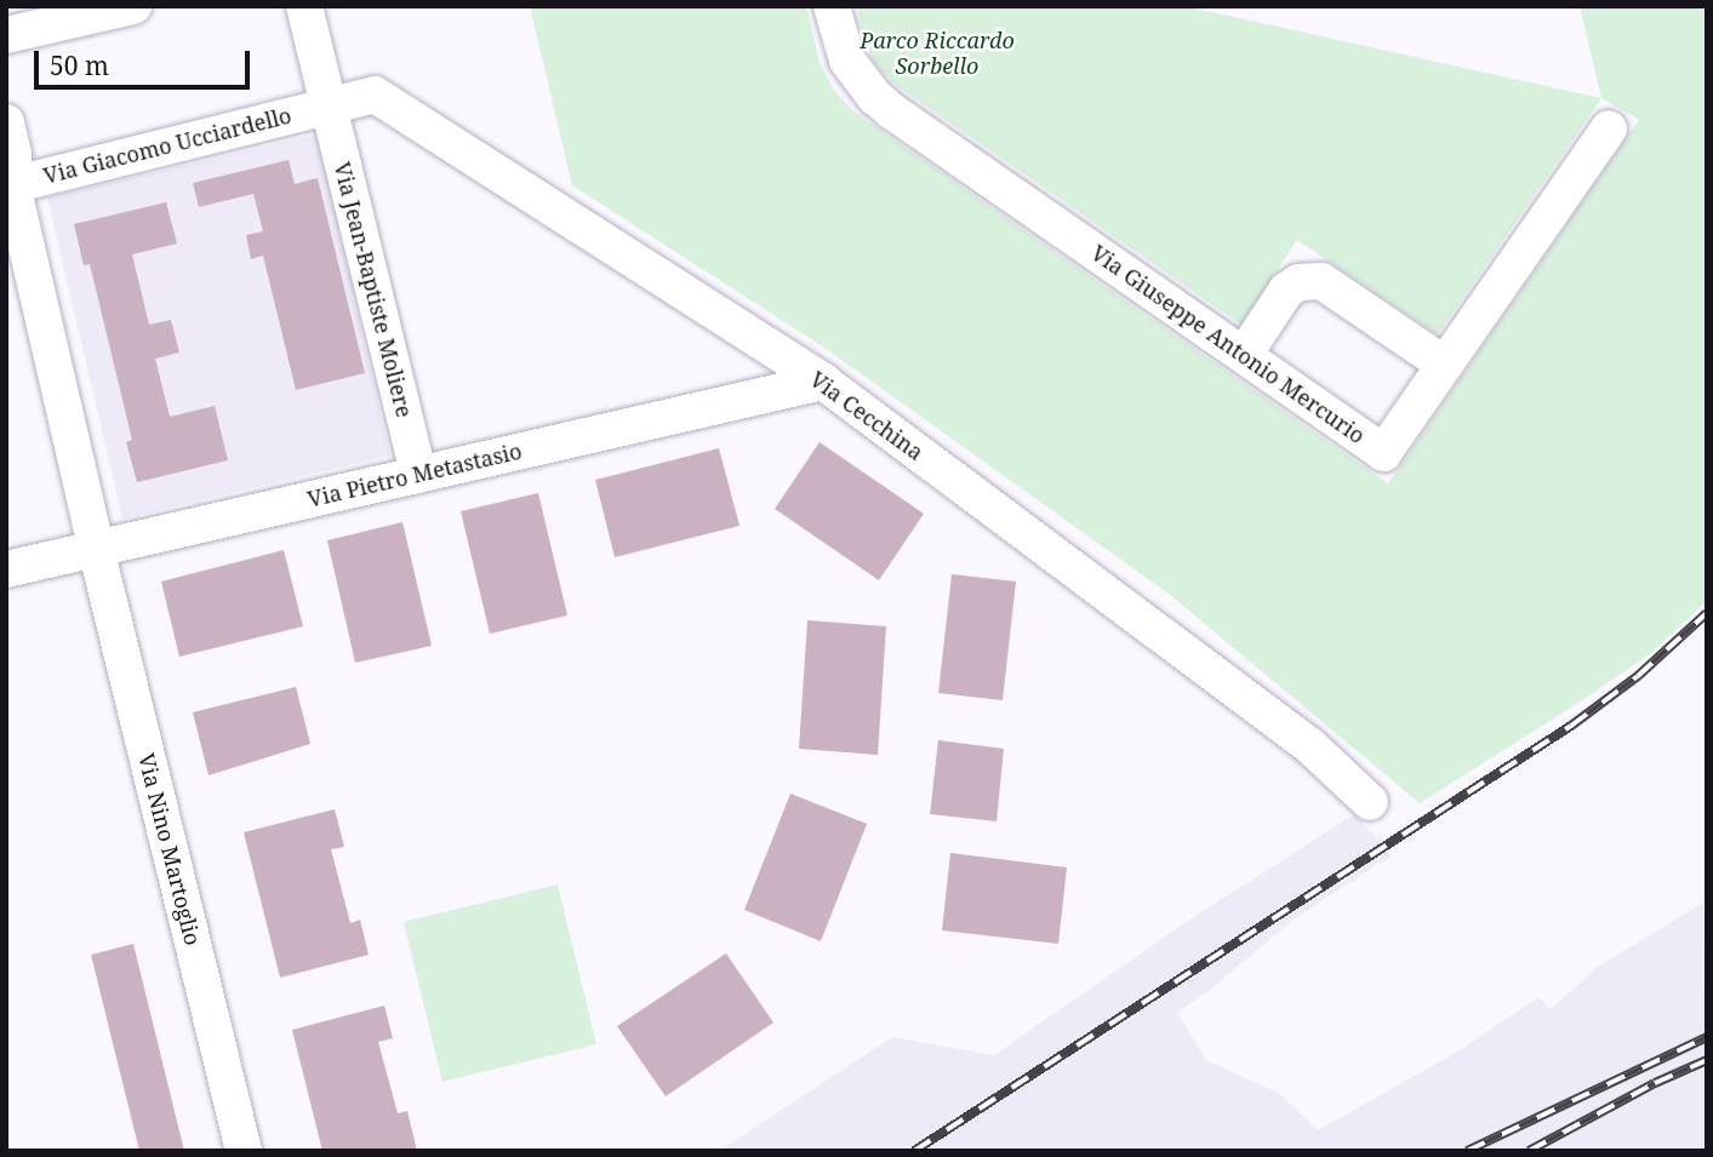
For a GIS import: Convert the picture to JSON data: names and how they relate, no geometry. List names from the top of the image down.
{
  "streets": {
    "street": [
      "Via Giacomo Ucciardello",
      "Via Jean-Baptiste Moliere",
      "Via Giuseppe Antonio Mercurio",
      "Via Cecchina",
      "Via Pietro Metastasio",
      "Via Nino Martoglio"
    ]
  },
  "crossings": [
    ["Via Giacomo Ucciardello", "Via Jean-Baptiste Moliere"],
    ["Via Giacomo Ucciardello", "Via Cecchina"],
    ["Via Giacomo Ucciardello", "Via Nino Martoglio"],
    ["Via Jean-Baptiste Moliere", "Via Cecchina"],
    ["Via Jean-Baptiste Moliere", "Via Pietro Metastasio"],
    ["Via Cecchina", "Via Pietro Metastasio"],
    ["Via Pietro Metastasio", "Via Nino Martoglio"]
  ],
  "parks": ["Parco Riccardo Sorbello"],
  "scale_bar": "50 m"
}
